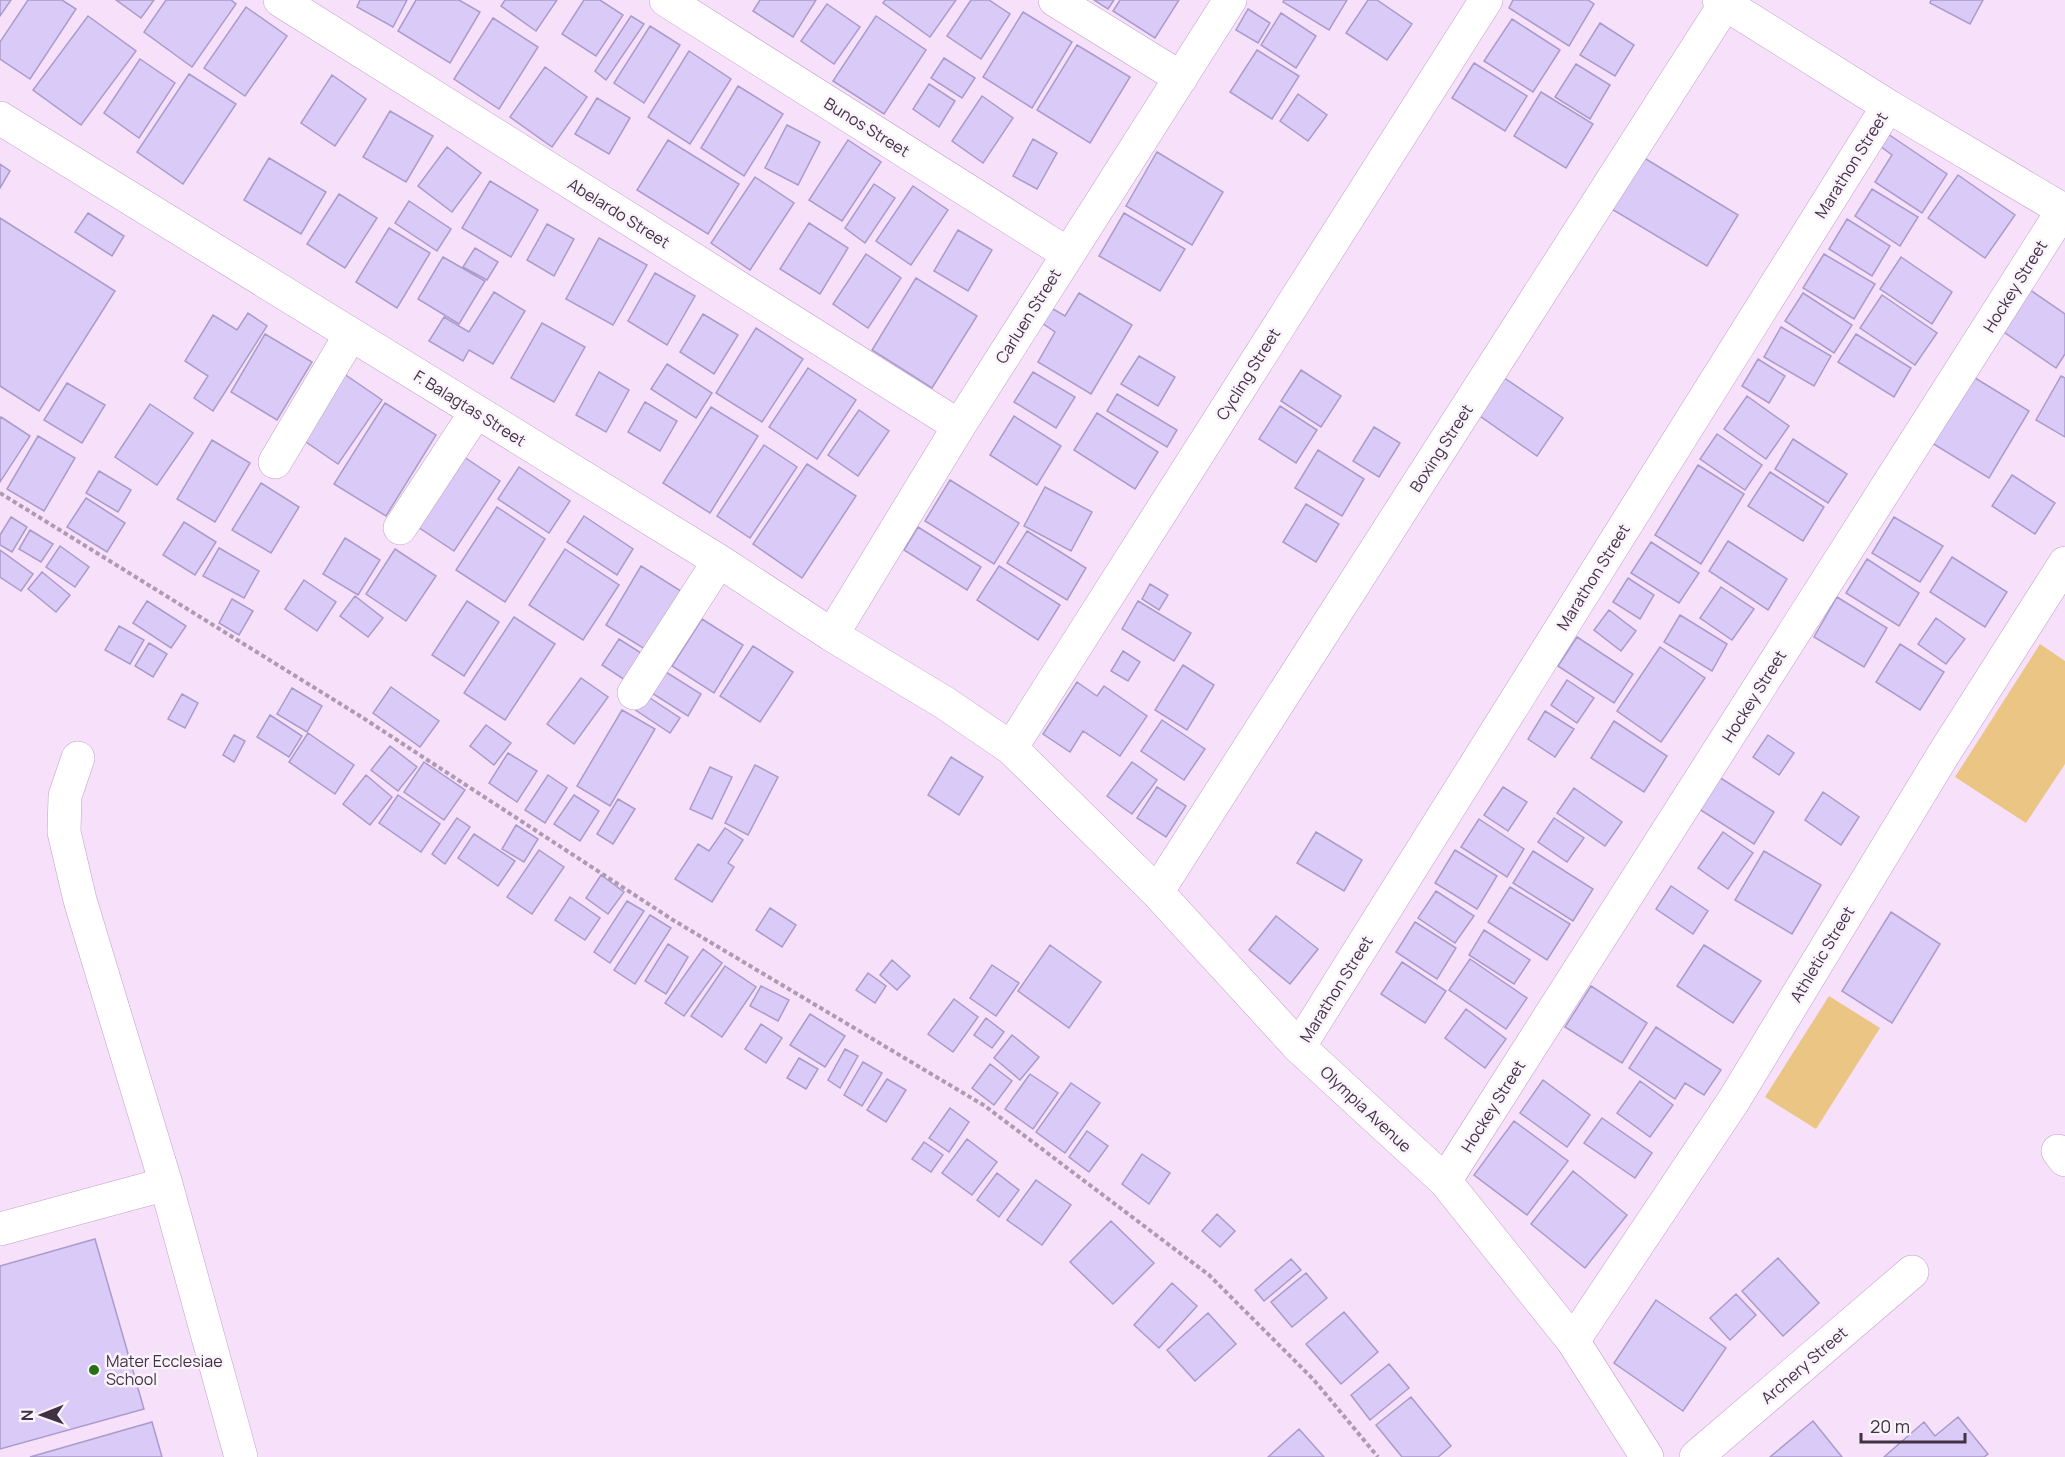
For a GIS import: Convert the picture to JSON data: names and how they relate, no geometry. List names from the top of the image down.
{
  "streets": {
    "street": [
      "Bunos Street",
      "Marathon Street",
      "Abelardo Street",
      "Hockey Street",
      "Carluen Street",
      "Cycling Street",
      "F. Balagtas Street",
      "Boxing Street",
      "Athletic Street",
      "Olympia Avenue",
      "Archery Street"
    ]
  },
  "crossings": [
    ["Bunos Street", "Carluen Street"],
    ["Marathon Street", "Olympia Avenue"],
    ["Abelardo Street", "Carluen Street"],
    ["Hockey Street", "Olympia Avenue"],
    ["Carluen Street", "F. Balagtas Street"],
    ["Cycling Street", "Olympia Avenue"],
    ["F. Balagtas Street", "Olympia Avenue"],
    ["Boxing Street", "Olympia Avenue"],
    ["Athletic Street", "Olympia Avenue"]
  ],
  "places": ["Mater Ecclesiae School"],
  "scale_bar": "20 m",
  "north": "left"
}
